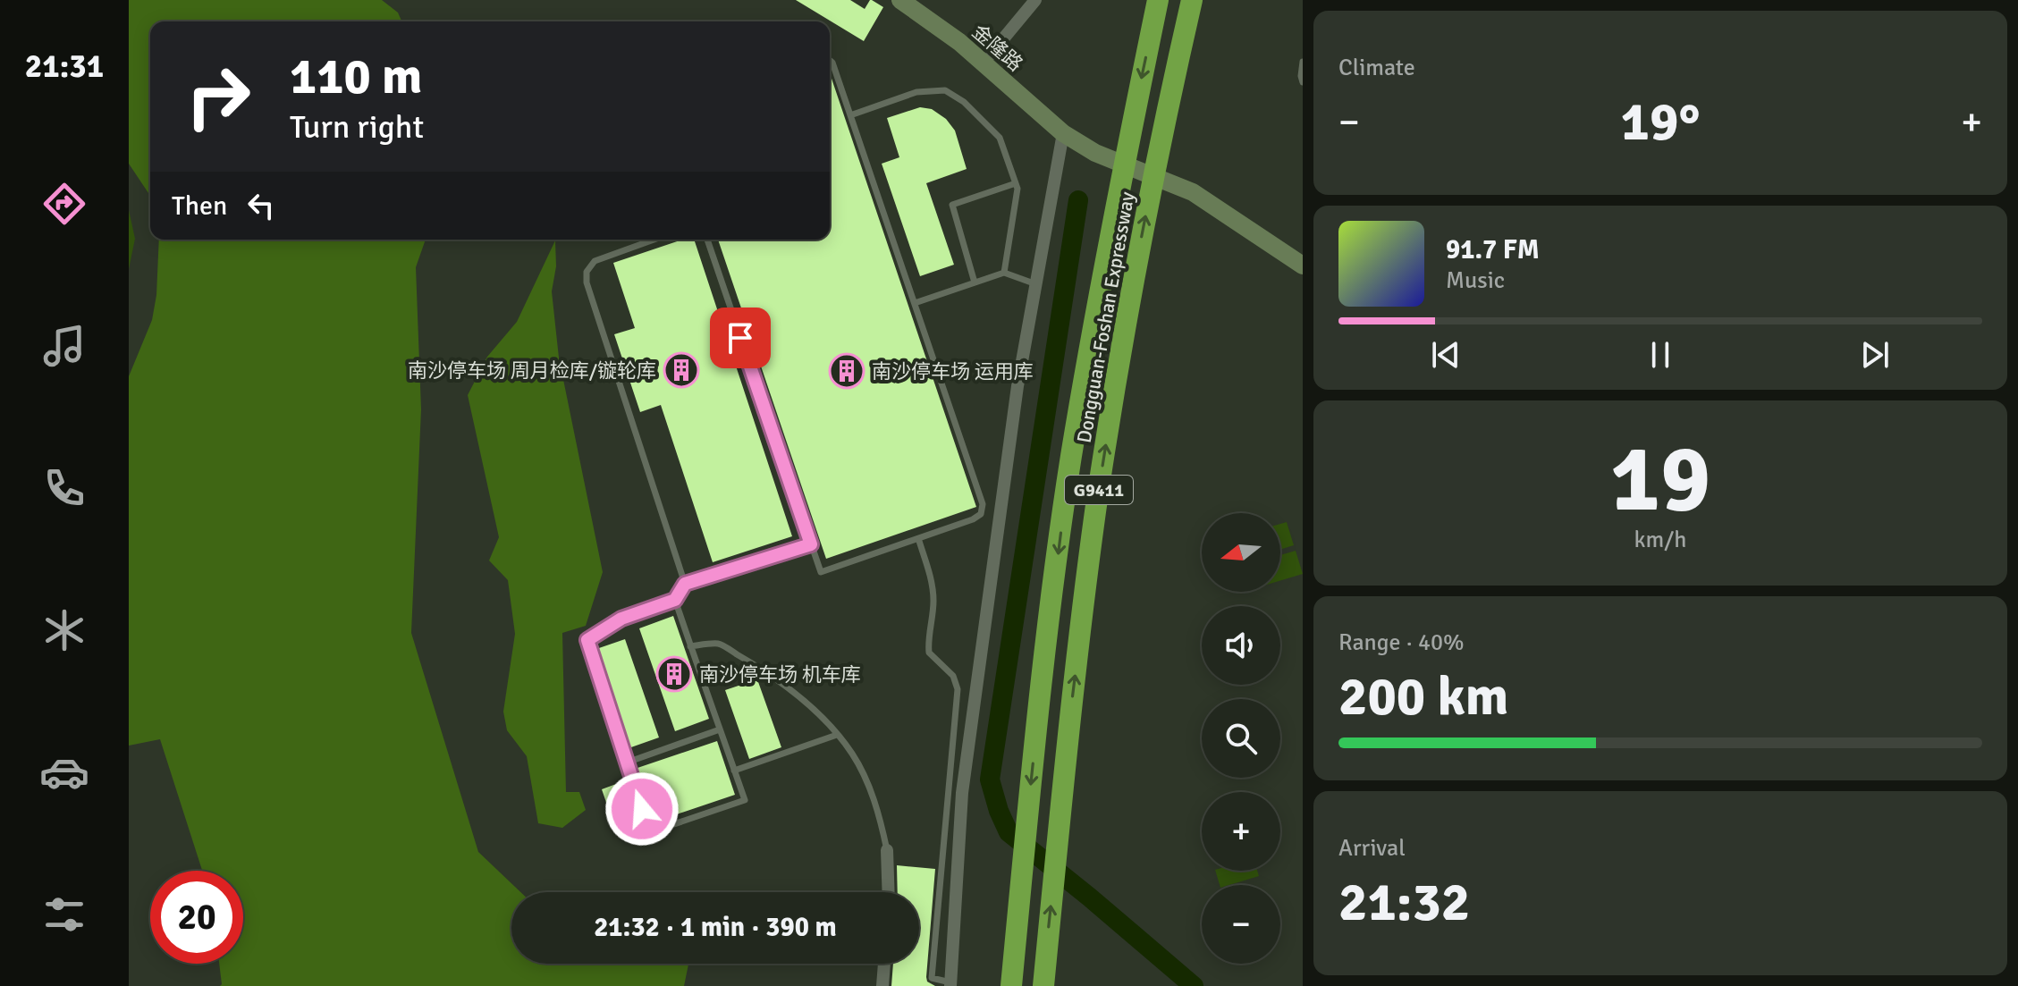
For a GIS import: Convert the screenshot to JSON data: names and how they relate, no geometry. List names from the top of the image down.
{
  "streets": {
    "highway": ["Dongguan-Foshan Expressway", "G9411"],
    "main road": ["金隆路"]
  },
  "places": {
    "building": ["南沙停车场 周月检库/镟轮库", "南沙停车场 运用库", "南沙停车场 机车库"]
  },
  "north": "left",
  "page": {
    "tabs": "21:31",
    "tile": [
      "Climate",
      ["19", "km/h"],
      ["Range · 40%", "200 km"],
      ["Arrival", "21:32"]
    ],
    "turn": ["110 m", "Turn right"],
    "heat": ["−", "19°", "+"],
    "then": "Then",
    "song": ["91.7 FM", "Music"],
    "map_buttons": ["+", "−"],
    "limit": "20",
    "trip": "21:32 · 1 min · 390 m"
  }
}
